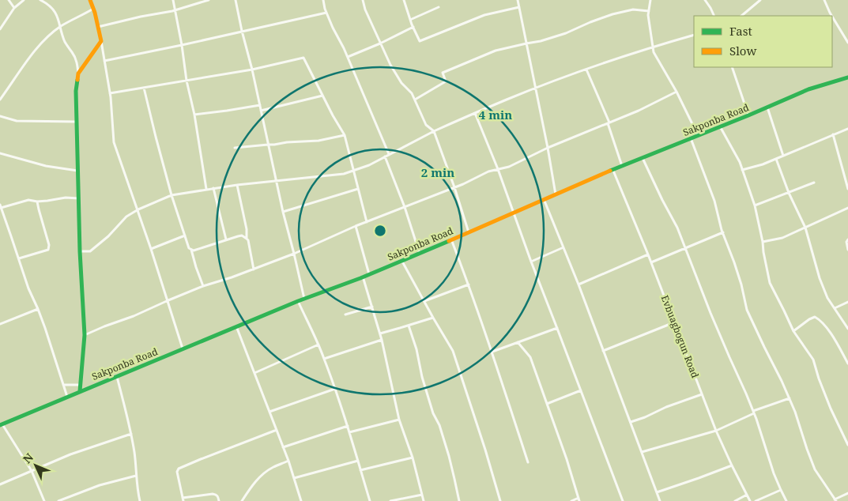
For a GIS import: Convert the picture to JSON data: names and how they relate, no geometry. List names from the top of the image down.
{
  "streets": {
    "main road": ["Sakponba Road"],
    "street": ["Evbuagbogun Road"]
  },
  "crossings": [
    ["Sakponba Road", "Evbuagbogun Road"]
  ],
  "legend": ["Fast", "Slow"],
  "north": "top left",
  "rings": ["4 min", "2 min"]
}
